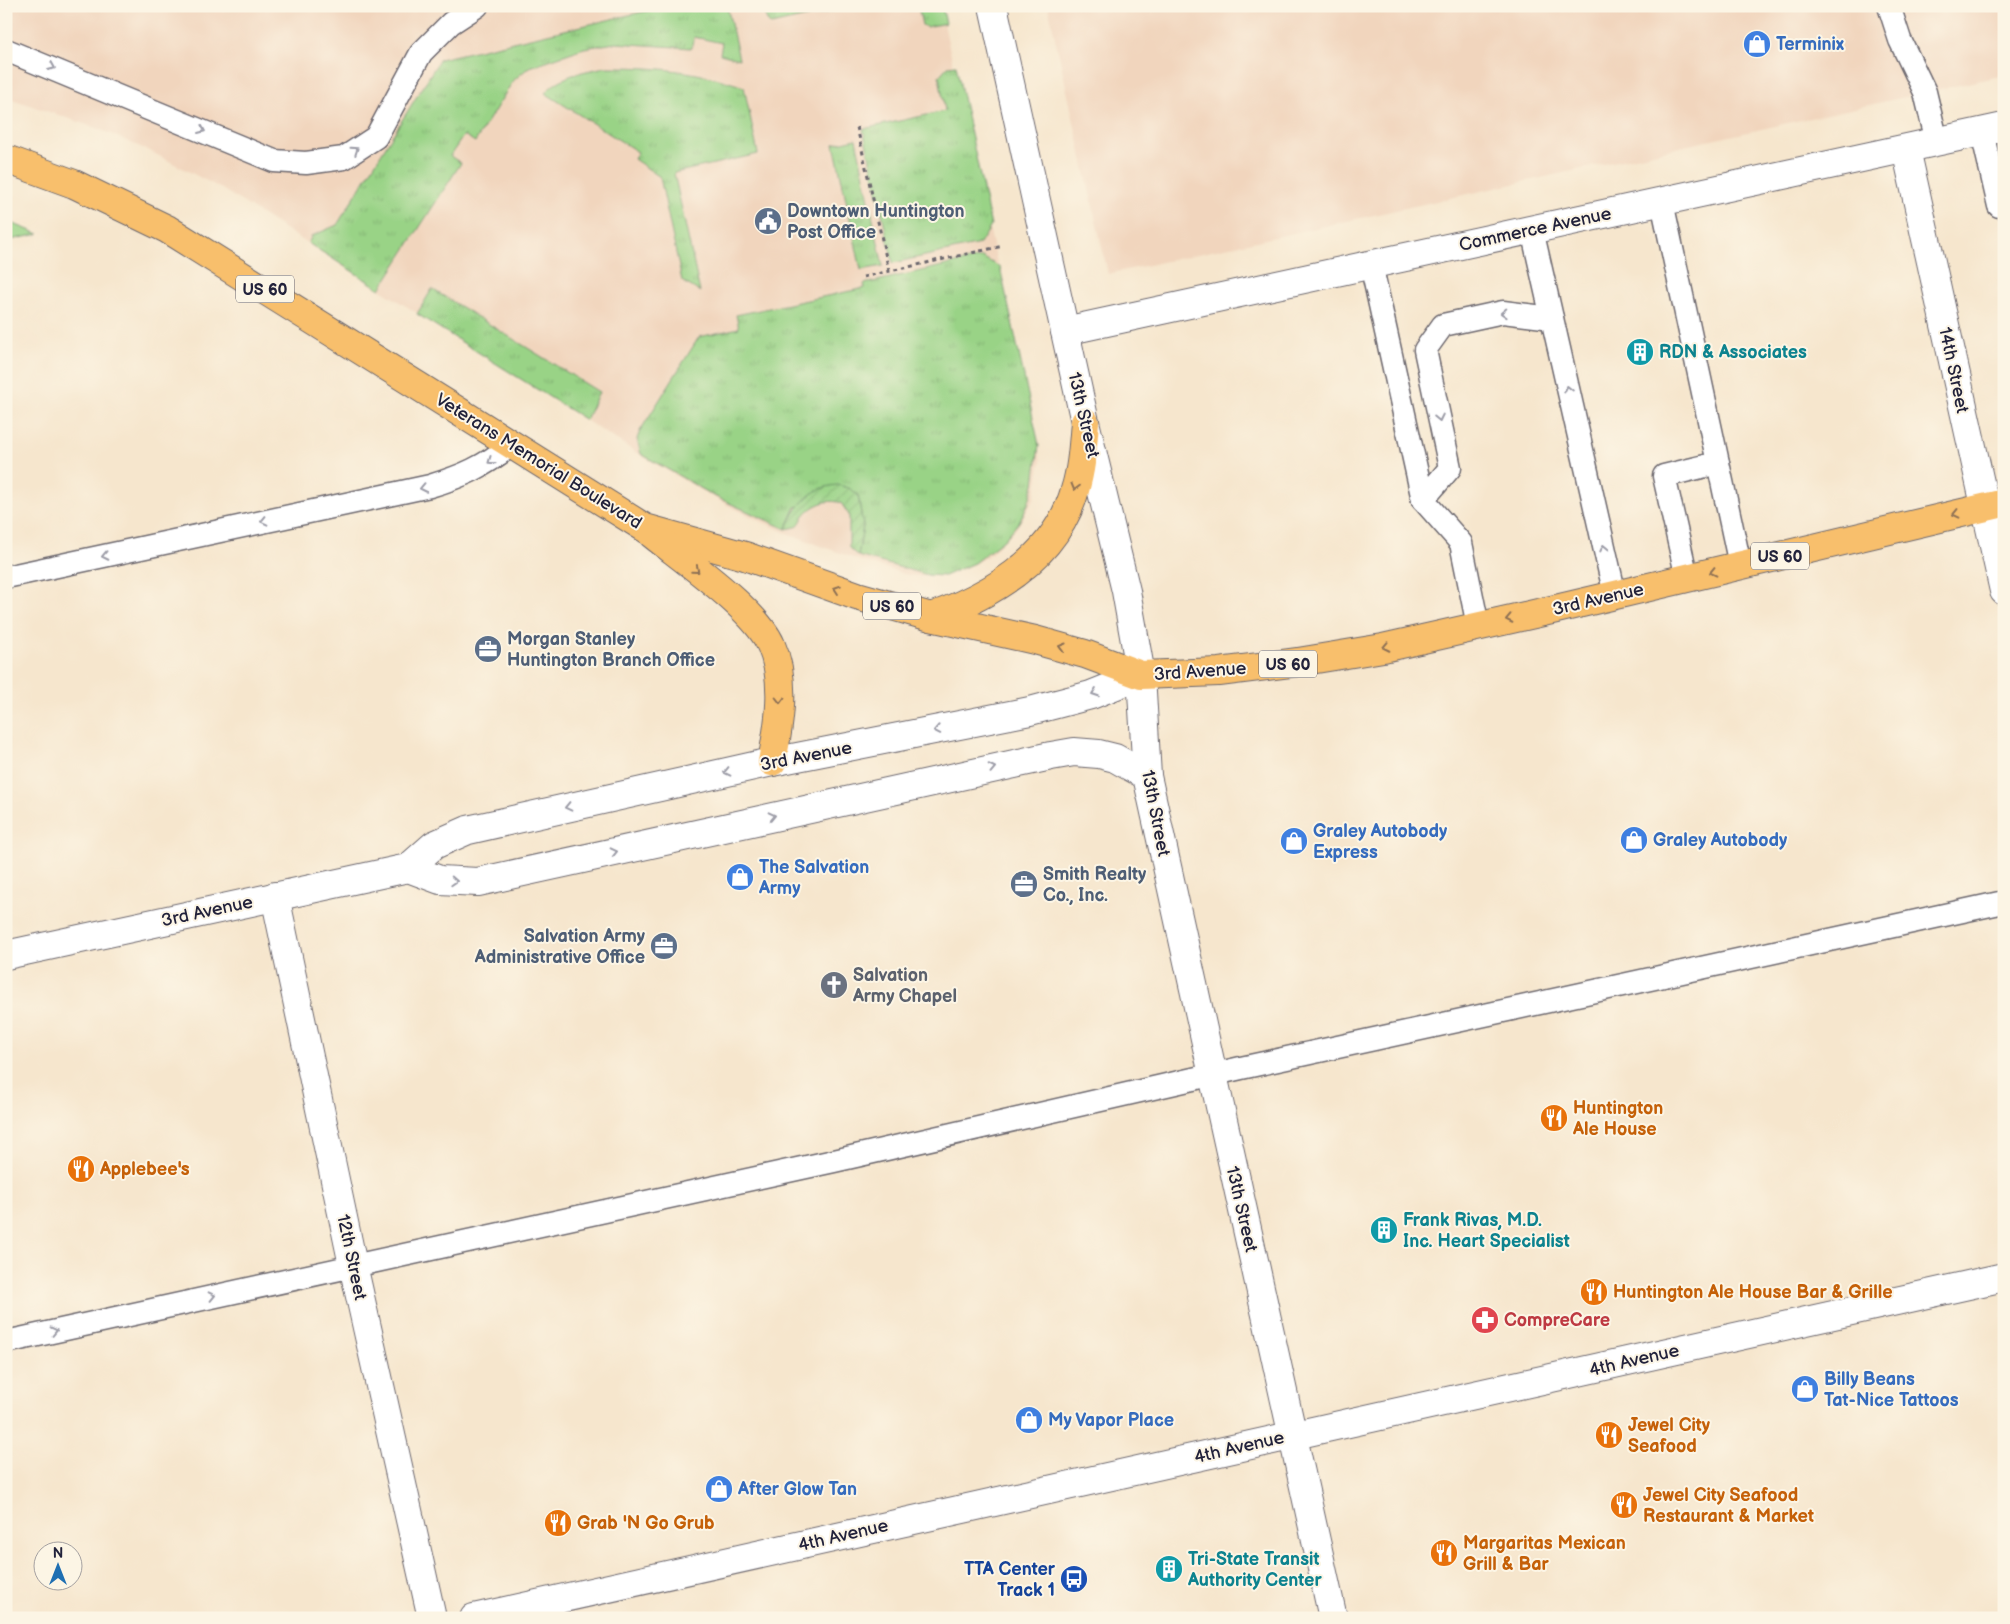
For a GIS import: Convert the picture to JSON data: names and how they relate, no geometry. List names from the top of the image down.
{
  "streets": {
    "main road": ["US 60", "Veterans Memorial Boulevard", "3rd Avenue"],
    "street": [
      "Commerce Avenue",
      "14th Street",
      "13th Street",
      "12th Street",
      "4th Avenue"
    ]
  },
  "crossings": [
    ["Commerce Avenue", "14th Street"],
    ["Commerce Avenue", "13th Street"],
    ["14th Street", "3rd Avenue"],
    ["13th Street", "Veterans Memorial Boulevard"],
    ["13th Street", "3rd Avenue"],
    ["13th Street", "4th Avenue"],
    ["Veterans Memorial Boulevard", "3rd Avenue"],
    ["3rd Avenue", "12th Street"]
  ],
  "one_way": ["Veterans Memorial Boulevard", "3rd Avenue"],
  "places": {
    "shop": [
      "Terminix",
      "Graley Autobody",
      "Graley Autobody Express",
      "The Salvation Army",
      "Billy Beans Tat-Nice Tattoos",
      "My Vapor Place",
      "After Glow Tan"
    ],
    "public building": ["Downtown Huntington Post Office"],
    "building": ["RDN & Associates", "Frank Rivas, M.D. Inc. Heart Specialist", "Tri-State Transit Authority Center"],
    "office": ["Morgan Stanley Huntington Branch Office", "Smith Realty Co., Inc.", "Salvation Army Administrative Office"],
    "church": ["Salvation Army Chapel"],
    "restaurant": [
      "Huntington Ale House",
      "Applebee's",
      "Huntington Ale House Bar & Grille",
      "Jewel City Seafood",
      "Jewel City Seafood Restaurant & Market",
      "Grab 'N Go Grub",
      "Margaritas Mexican Grill & Bar"
    ],
    "pharmacy": ["CompreCare"],
    "bus stop": ["TTA Center Track 1"]
  },
  "north": "top"
}
